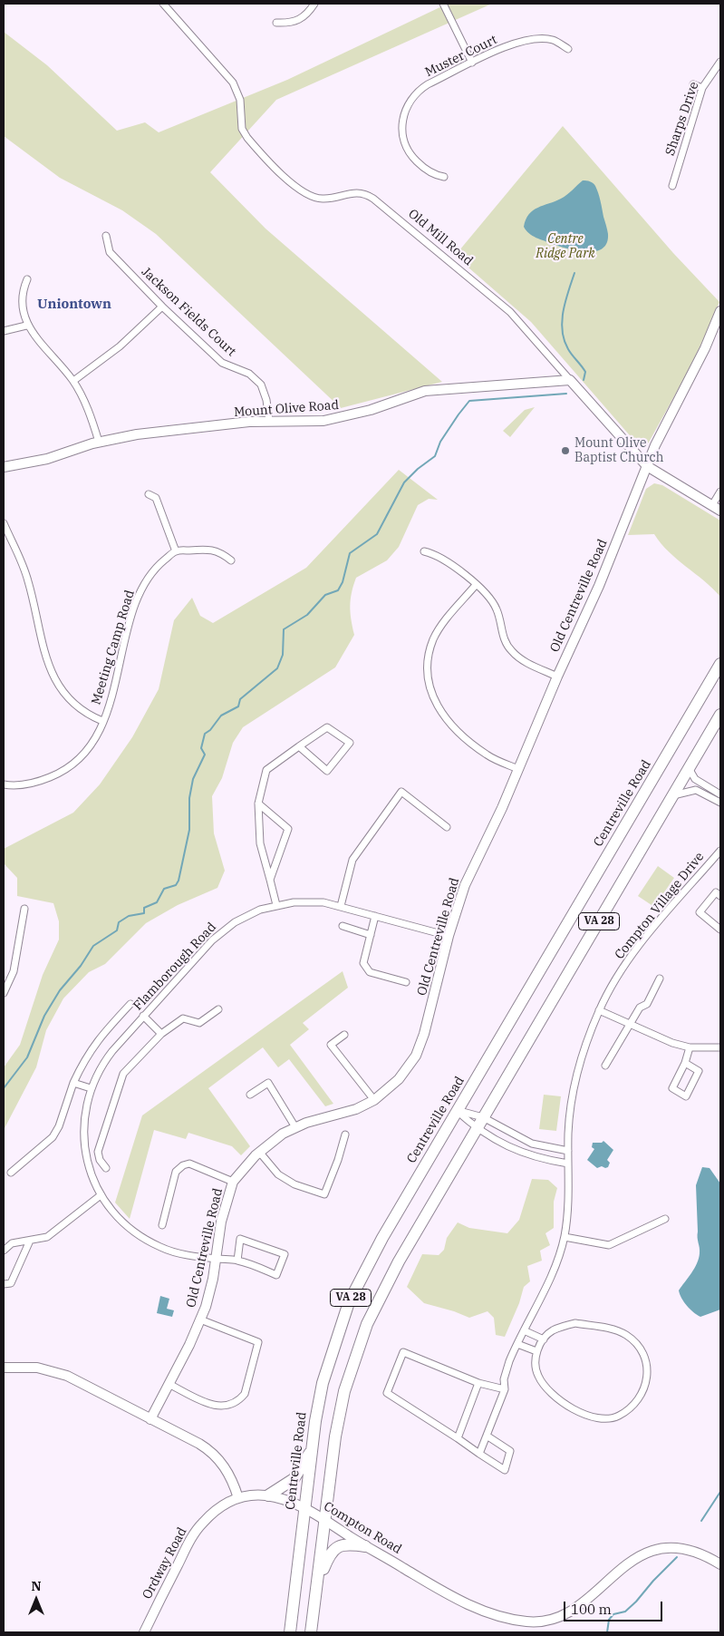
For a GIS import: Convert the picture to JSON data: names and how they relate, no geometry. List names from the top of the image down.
{
  "streets": {
    "highway": ["Centreville Road", "VA 28"],
    "street": [
      "Muster Court",
      "Sharps Drive",
      "Old Mill Road",
      "Jackson Fields Court",
      "Mount Olive Road",
      "Old Centreville Road",
      "Meeting Camp Road",
      "Compton Village Drive",
      "Flamborough Road",
      "Compton Road",
      "Ordway Road"
    ]
  },
  "crossings": [
    ["Old Mill Road", "Mount Olive Road"],
    ["Old Mill Road", "Old Centreville Road"],
    ["Jackson Fields Court", "Mount Olive Road"],
    ["Old Centreville Road", "Flamborough Road"],
    ["Centreville Road", "Compton Road"],
    ["VA 28", "Compton Road"],
    ["Compton Road", "Ordway Road"]
  ],
  "districts": ["Uniontown"],
  "parks": ["Centre Ridge Park"],
  "places": ["Mount Olive Baptist Church"],
  "scale_bar": "100 m",
  "north": "top"
}
